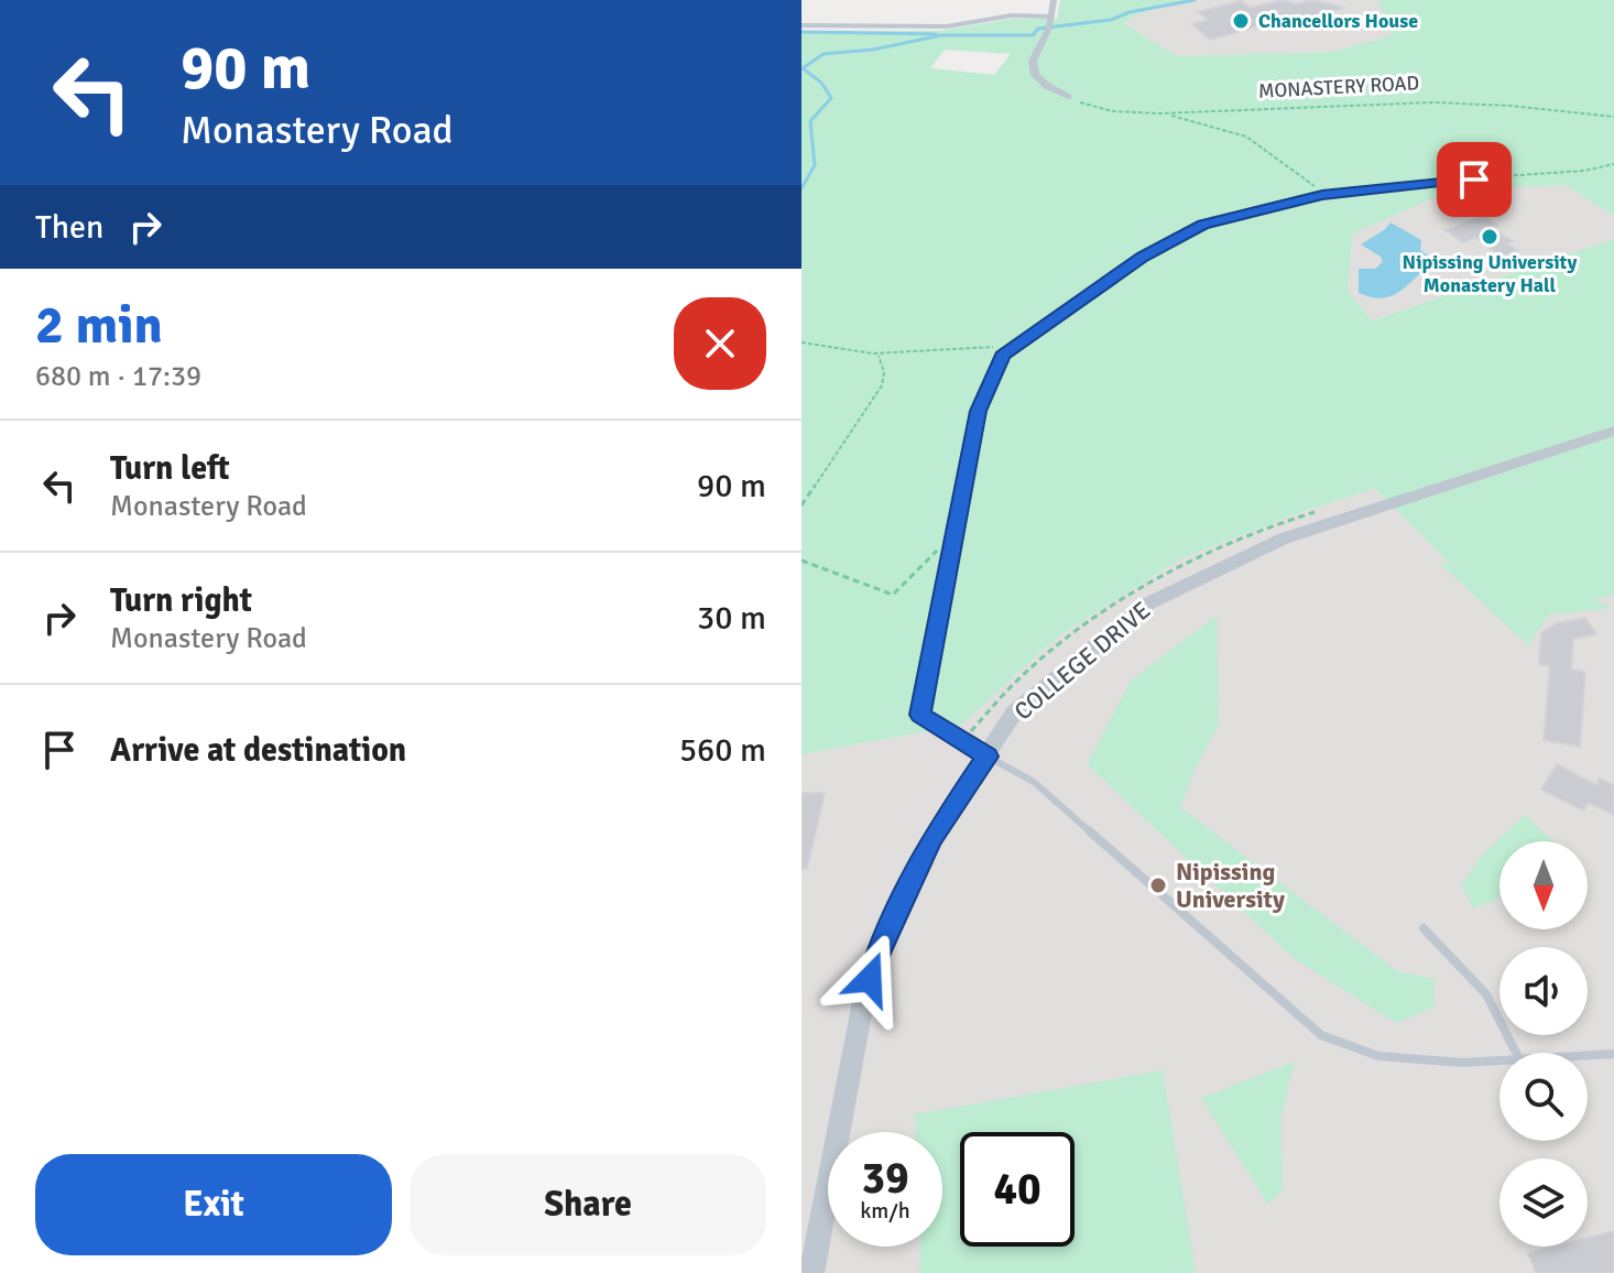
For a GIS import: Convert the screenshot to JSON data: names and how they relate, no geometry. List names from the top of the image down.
{
  "streets": {
    "street": ["COLLEGE DRIVE"],
    "path": ["MONASTERY ROAD"]
  },
  "places": ["Chancellors House", "Nipissing University Monastery Hall", "Nipissing University"],
  "north": "bottom",
  "page": {
    "turn": ["90 m", "Monastery Road"],
    "then": "Then",
    "heading": ["2 min", "680 m · 17:39"],
    "list": [
      {
        "name": "Turn left",
        "note": "Monastery Road",
        "value": "90 m"
      },
      {
        "name": "Turn right",
        "note": "Monastery Road",
        "value": "30 m"
      },
      {
        "name": "Arrive at destination",
        "value": "560 m"
      }
    ],
    "speed": "39 km/h",
    "limit": "40",
    "buttons": ["Exit", "Share"]
  }
}
